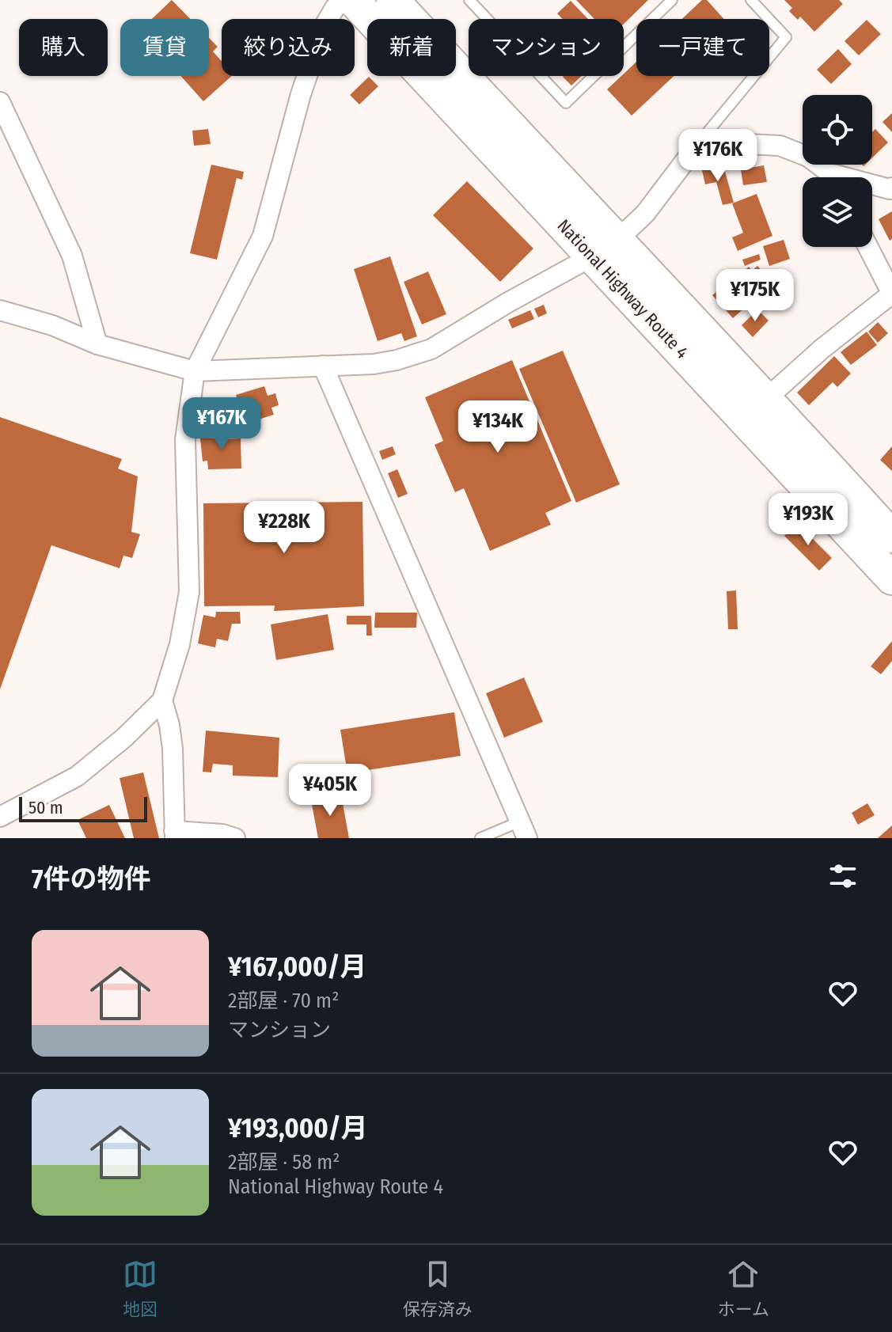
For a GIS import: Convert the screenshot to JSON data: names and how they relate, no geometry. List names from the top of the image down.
{
  "streets": {
    "highway": ["National Highway Route 4"]
  },
  "scale_bar": "50 m",
  "page": {
    "chip": [
      "購入",
      "賃貸",
      "絞り込み",
      "新着",
      "マンション",
      "一戸建て"
    ],
    "price": [
      "¥176K",
      "¥175K",
      "¥167K",
      "¥134K",
      "¥193K",
      "¥228K",
      "¥405K"
    ],
    "scale": "50 m",
    "heading": "7件の物件",
    "list": [
      {
        "name": "¥167,000/月",
        "note": "2部屋 · 70 m² · マンション"
      },
      {
        "name": "¥193,000/月",
        "note": "2部屋 · 58 m² · National Highway Route 4"
      }
    ],
    "tabs": ["地図", "保存済み", "ホーム"]
  }
}
